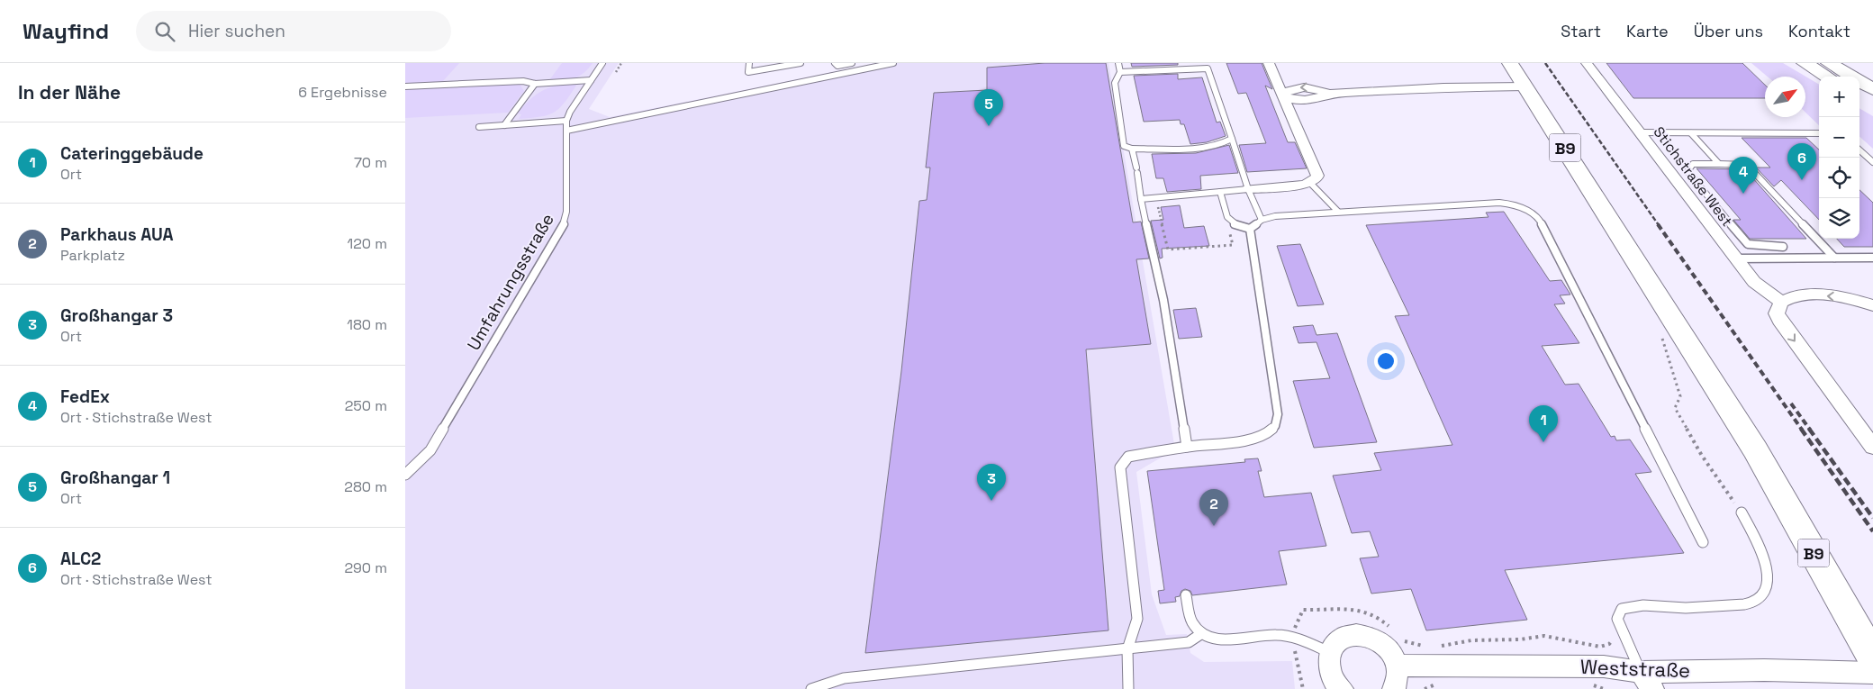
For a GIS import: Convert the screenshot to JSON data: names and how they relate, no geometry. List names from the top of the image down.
{
  "streets": {
    "main road": ["B9"],
    "street": ["Stichstraße West", "Weststraße"],
    "lane": ["Umfahrungsstraße"]
  },
  "north": "top right",
  "page": {
    "header": "Wayfind",
    "search": "Hier suchen",
    "nav": [
      "Start",
      "Karte",
      "Über uns",
      "Kontakt"
    ],
    "heading": ["In der Nähe", "6 Ergebnisse"],
    "map_buttons": ["+", "−"],
    "pins": [
      "5",
      "6",
      "4",
      "1",
      "3",
      "2"
    ],
    "list": [
      {
        "mark": "1",
        "name": "Cateringgebäude",
        "note": "Ort",
        "value": "70 m"
      },
      {
        "mark": "2",
        "name": "Parkhaus AUA",
        "note": "Parkplatz",
        "value": "120 m"
      },
      {
        "mark": "3",
        "name": "Großhangar 3",
        "note": "Ort",
        "value": "180 m"
      },
      {
        "mark": "4",
        "name": "FedEx",
        "note": "Ort · Stichstraße West",
        "value": "250 m"
      },
      {
        "mark": "5",
        "name": "Großhangar 1",
        "note": "Ort",
        "value": "280 m"
      },
      {
        "mark": "6",
        "name": "ALC2",
        "note": "Ort · Stichstraße West",
        "value": "290 m"
      }
    ]
  }
}
